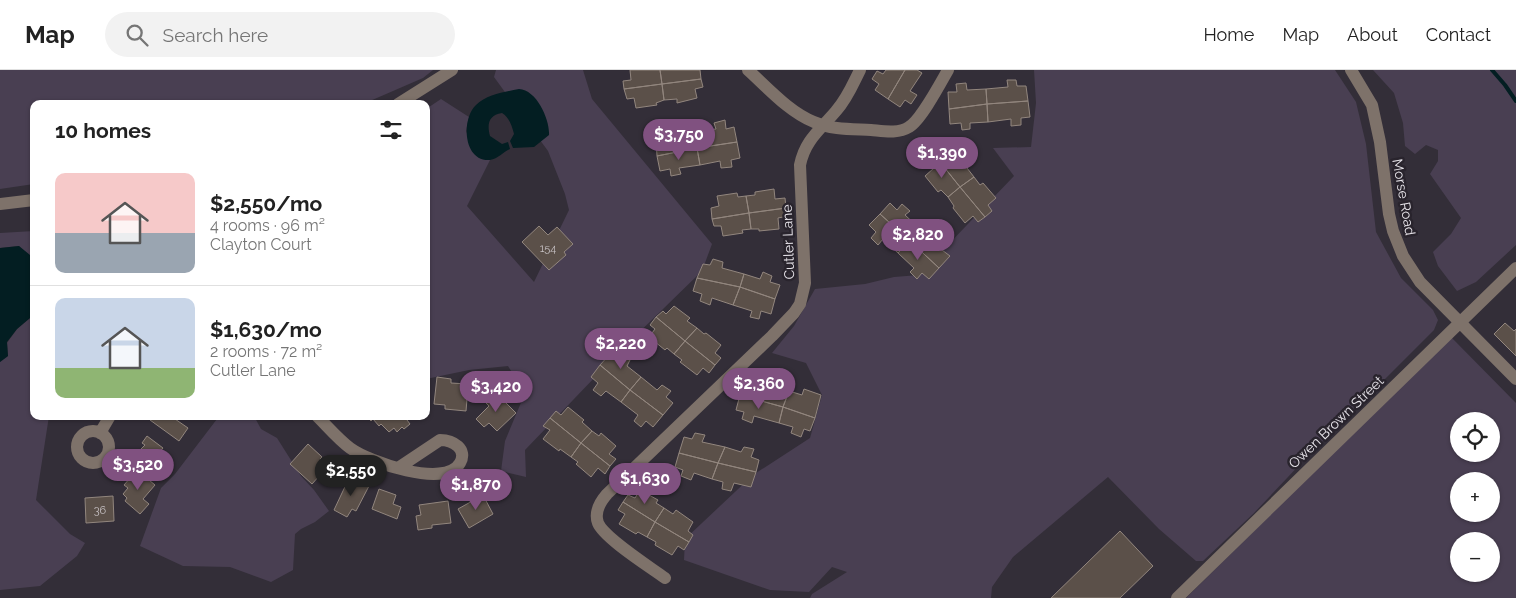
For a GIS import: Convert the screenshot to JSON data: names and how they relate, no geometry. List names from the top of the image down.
{
  "streets": {
    "street": ["Morse Road", "Cutler Lane", "Owen Brown Street"]
  },
  "crossings": [
    ["Morse Road", "Owen Brown Street"]
  ],
  "house_numbers": ["154", "36"],
  "page": {
    "header": "Map",
    "search": "Search here",
    "nav": [
      "Home",
      "Map",
      "About",
      "Contact"
    ],
    "heading": "10 homes",
    "price": [
      "$3,750",
      "$1,390",
      "$2,820",
      "$2,220",
      "$2,360",
      "$3,420",
      "$3,520",
      "$2,550",
      "$1,630",
      "$1,870"
    ],
    "list": [
      {
        "name": "$2,550/mo",
        "note": "4 rooms · 96 m² · Clayton Court"
      },
      {
        "name": "$1,630/mo",
        "note": "2 rooms · 72 m² · Cutler Lane"
      }
    ],
    "map_buttons": ["+", "−"]
  }
}
